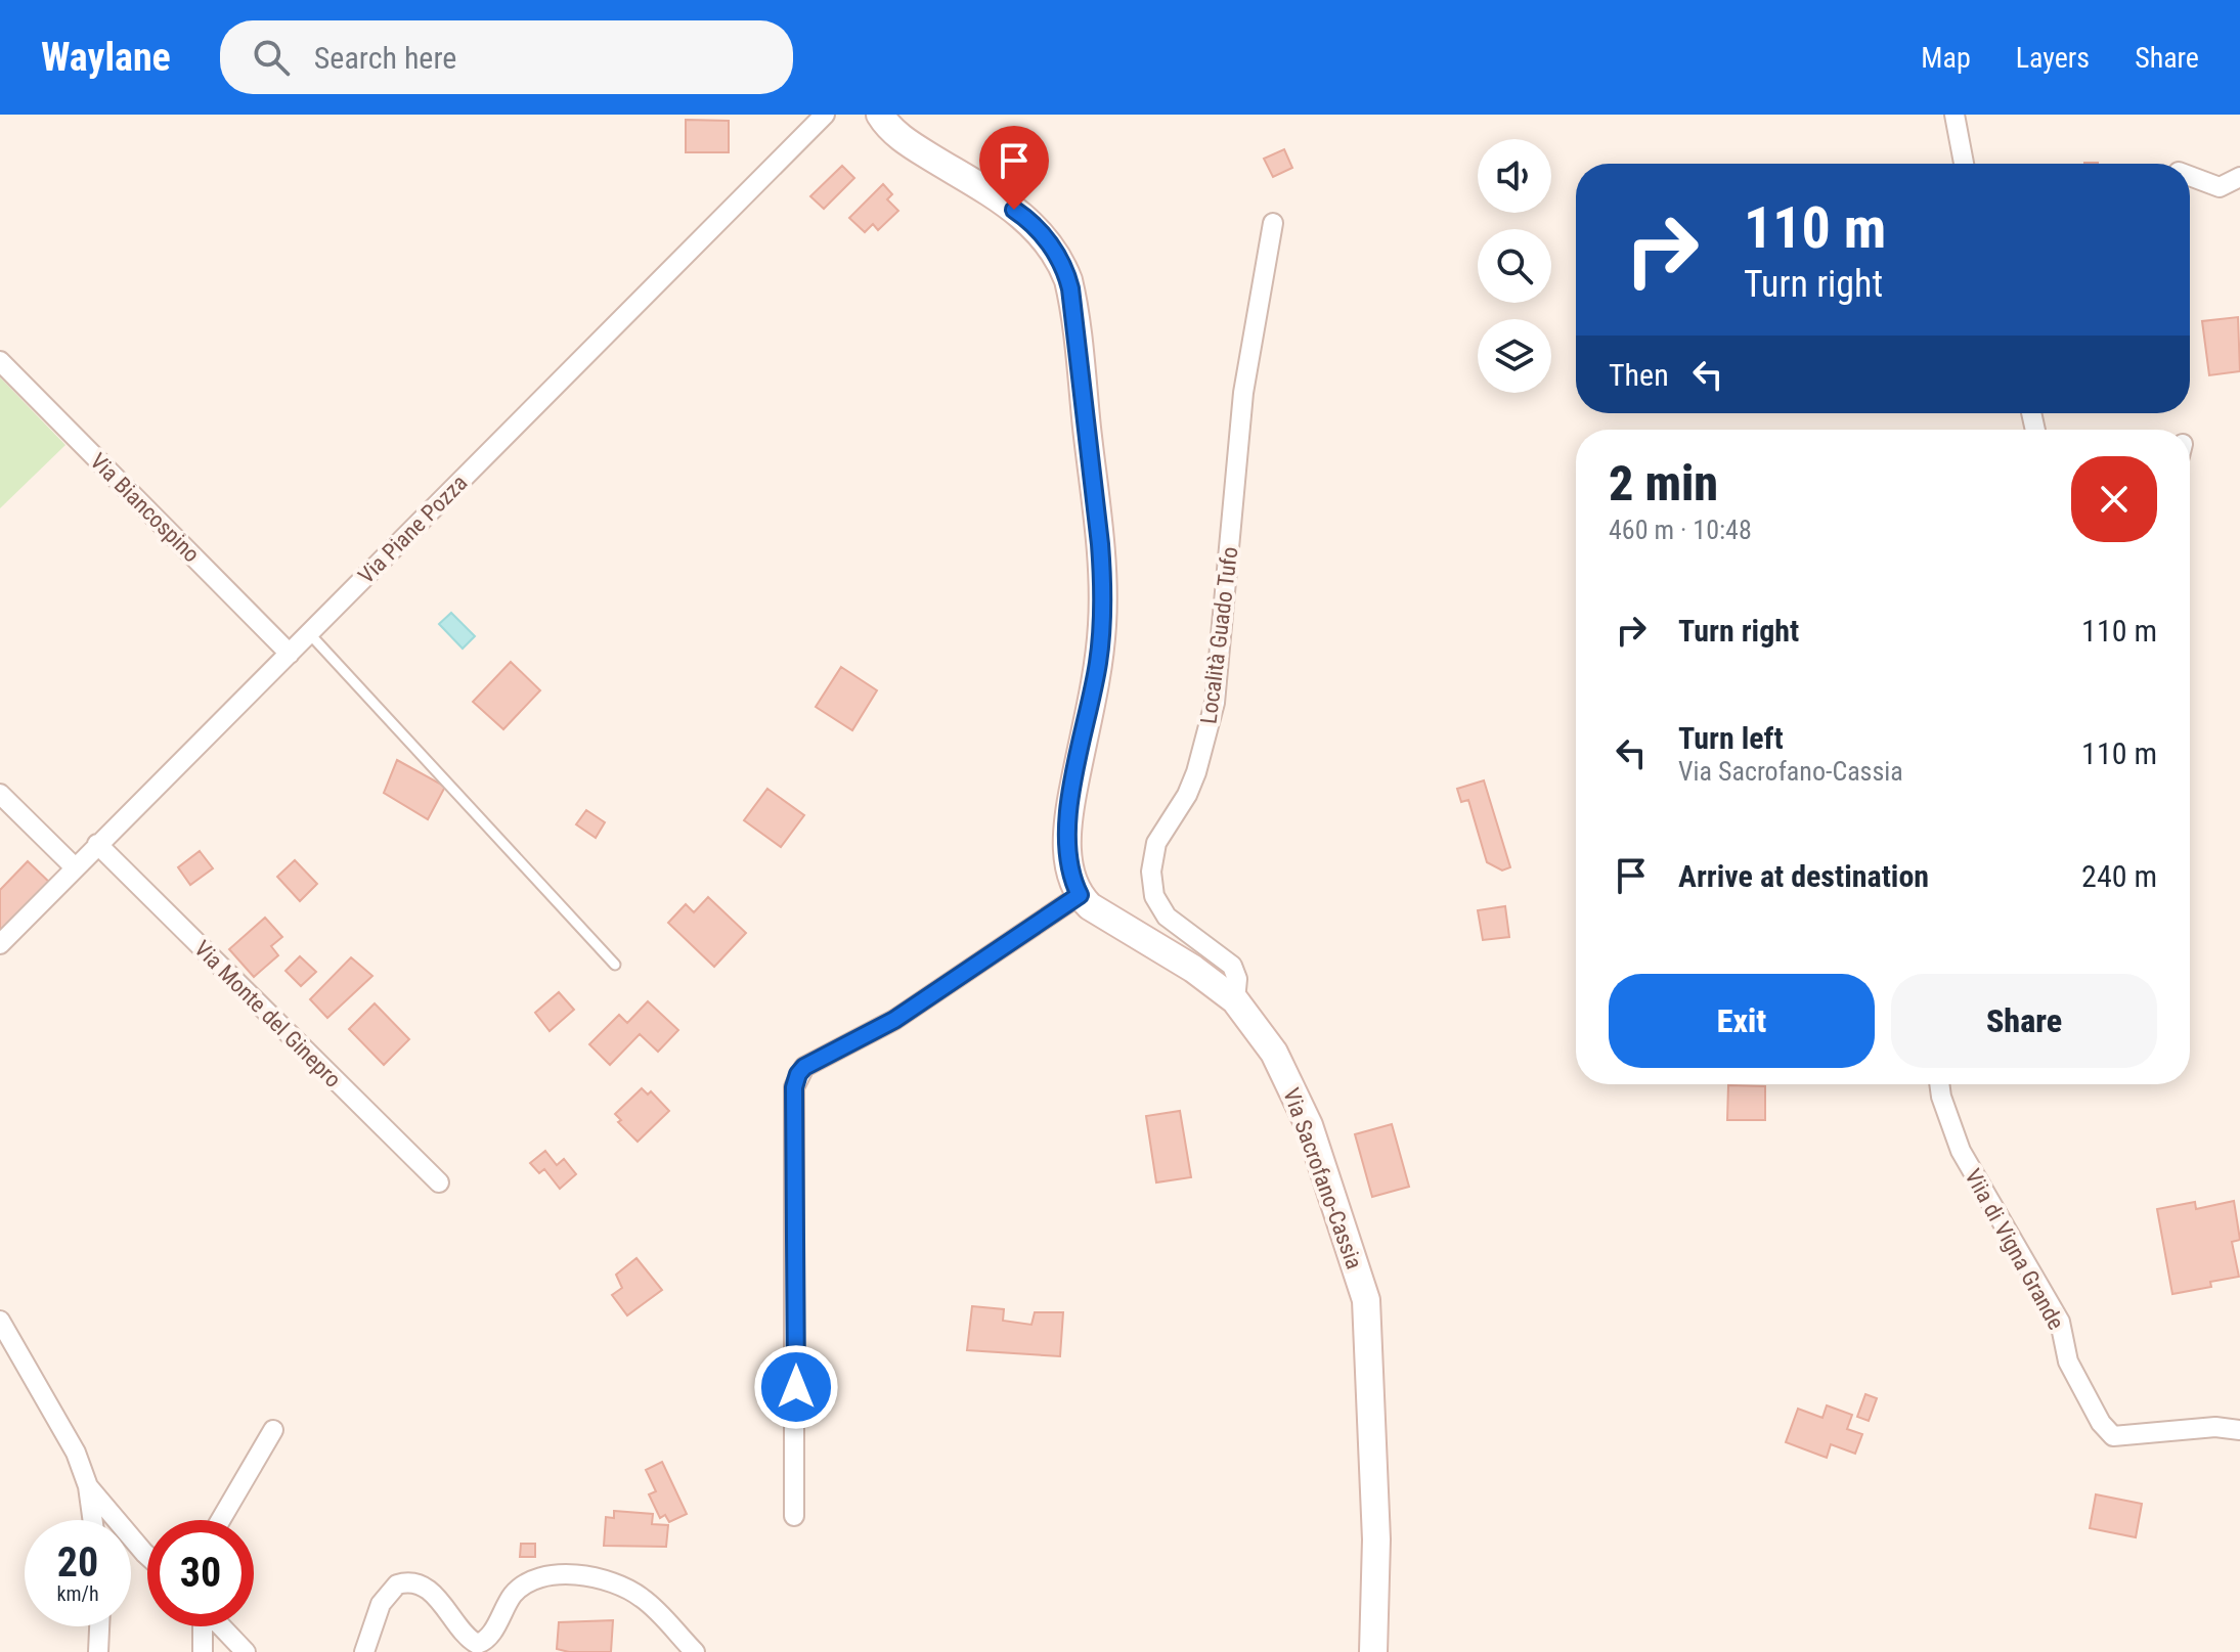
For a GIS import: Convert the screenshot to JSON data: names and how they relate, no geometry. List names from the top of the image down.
{
  "streets": {
    "street": [
      "Via Biancospino",
      "Via Piane Pozza",
      "Località Guado Tufo",
      "Via Monte del Ginepro",
      "Via Sacrofano-Cassia",
      "Viia di Vigna Grande"
    ]
  },
  "crossings": [
    ["Via Biancospino", "Via Piane Pozza"],
    ["Via Piane Pozza", "Via Monte del Ginepro"],
    ["Località Guado Tufo", "Via Sacrofano-Cassia"]
  ],
  "page": {
    "header": "Waylane",
    "search": "Search here",
    "nav": ["Map", "Layers", "Share"],
    "turn": ["110 m", "Turn right"],
    "then": "Then",
    "heading": ["2 min", "460 m · 10:48"],
    "list": [
      {
        "name": "Turn right",
        "value": "110 m"
      },
      {
        "name": "Turn left",
        "note": "Via Sacrofano-Cassia",
        "value": "110 m"
      },
      {
        "name": "Arrive at destination",
        "value": "240 m"
      }
    ],
    "buttons": ["Exit", "Share"],
    "speed": "20 km/h",
    "limit": "30"
  }
}
